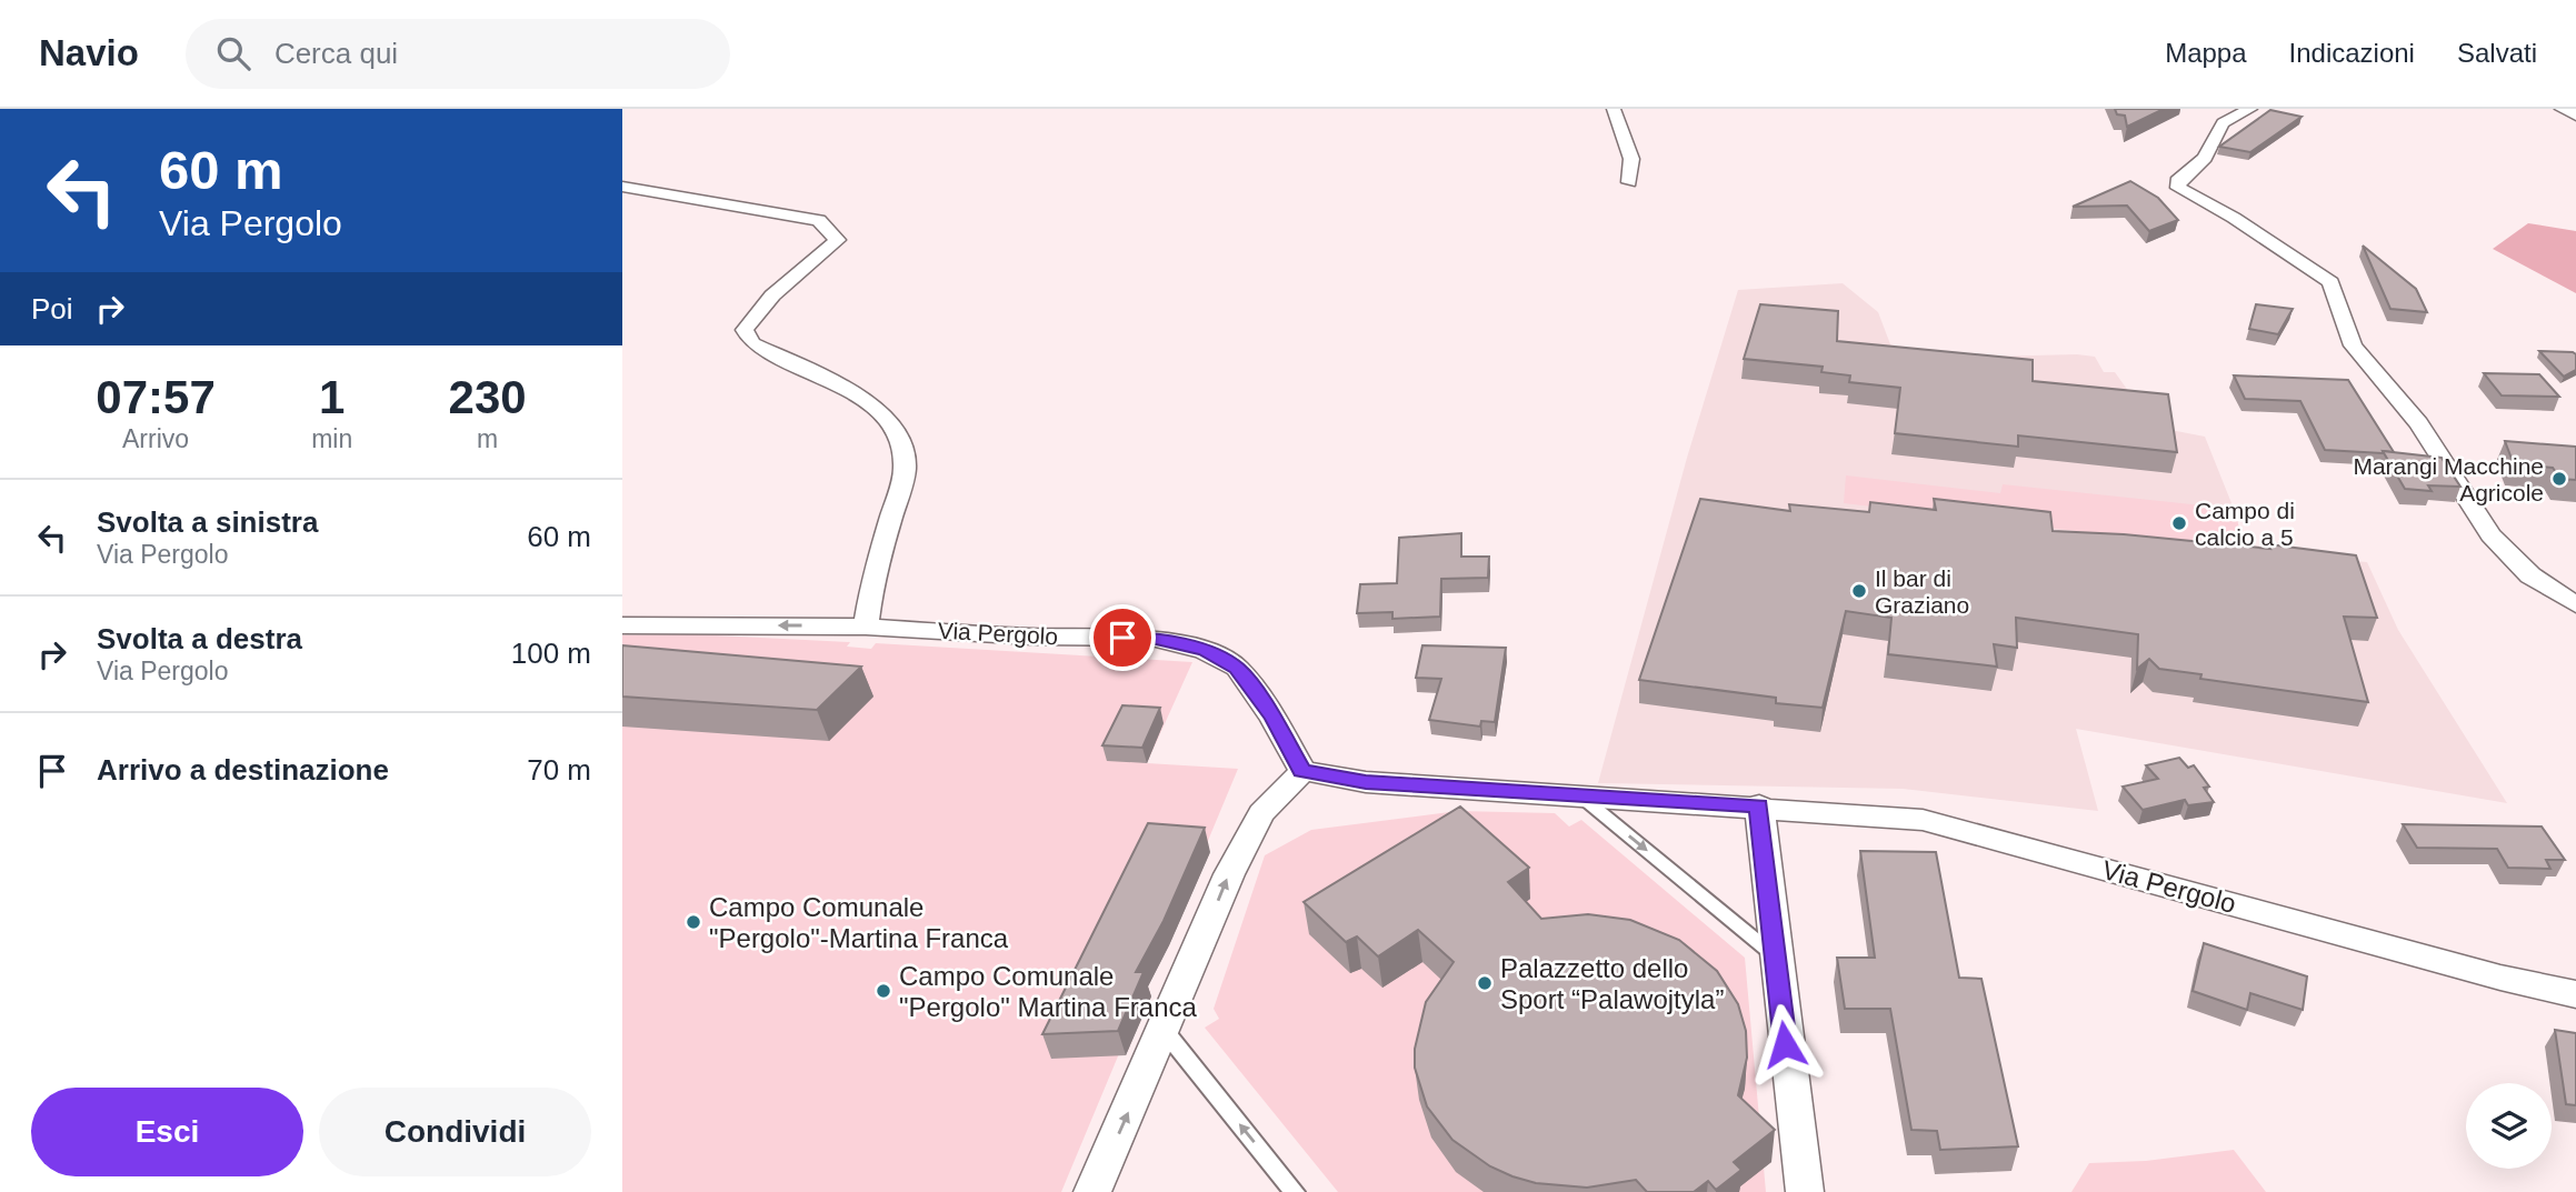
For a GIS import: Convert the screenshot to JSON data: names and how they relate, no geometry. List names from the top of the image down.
{
  "streets": {
    "street": ["Via Pergolo"]
  },
  "places": [
    "Marangi Macchine Agricole",
    "Campo di calcio a 5",
    "Il bar di Graziano",
    "Campo Comunale \"Pergolo\"-Martina Franca",
    "Palazzetto dello Sport “Palawojtyla”",
    "Campo Comunale \"Pergolo\" Martina Franca"
  ],
  "page": {
    "header": "Navio",
    "search": "Cerca qui",
    "nav": ["Mappa", "Indicazioni", "Salvati"],
    "turn": ["60 m", "Via Pergolo"],
    "then": "Poi",
    "eta": [
      "07:57",
      "Arrivo",
      "1",
      "min",
      "230",
      "m"
    ],
    "list": [
      {
        "name": "Svolta a sinistra",
        "note": "Via Pergolo",
        "value": "60 m"
      },
      {
        "name": "Svolta a destra",
        "note": "Via Pergolo",
        "value": "100 m"
      },
      {
        "name": "Arrivo a destinazione",
        "value": "70 m"
      }
    ],
    "buttons": ["Esci", "Condividi"]
  }
}
